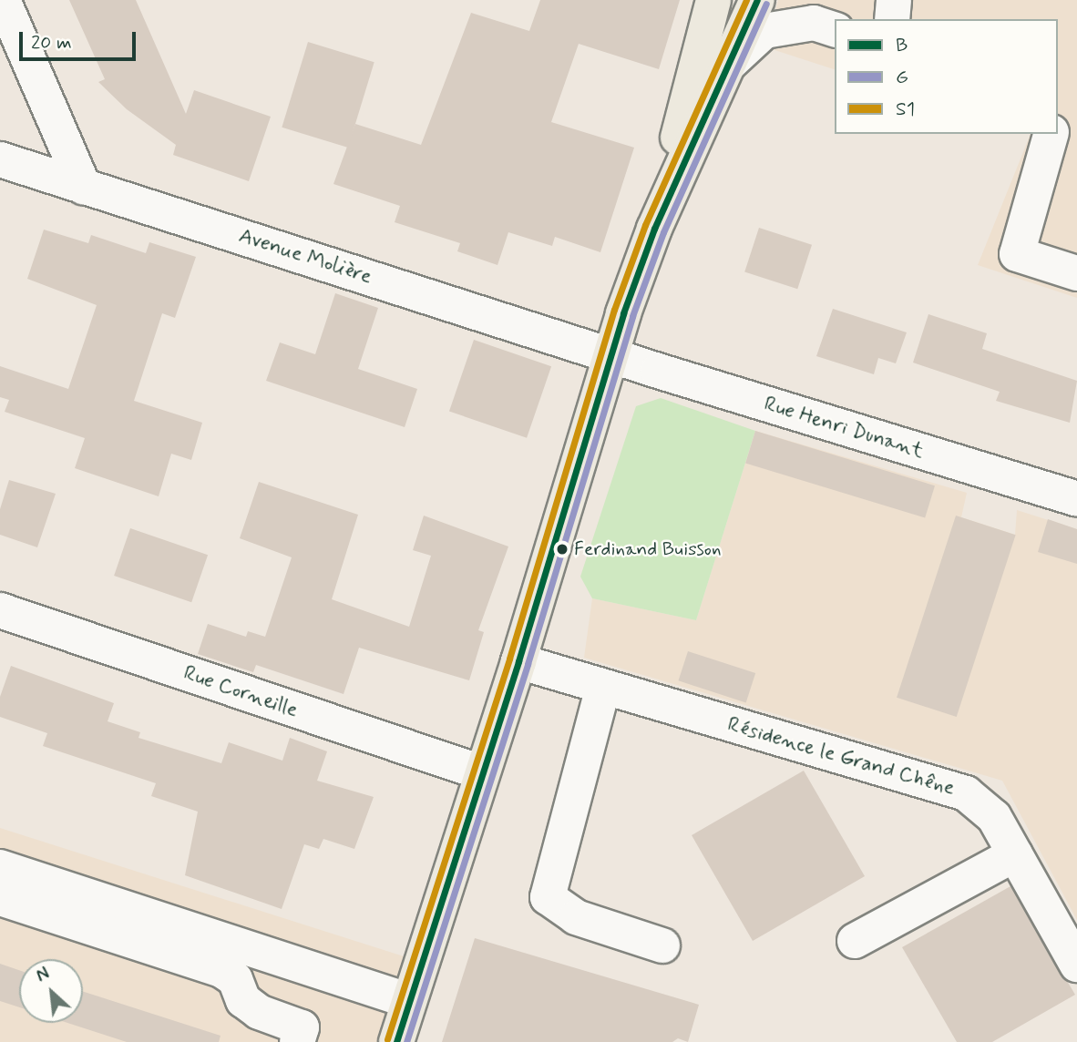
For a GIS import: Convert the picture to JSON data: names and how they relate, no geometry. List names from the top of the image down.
{
  "streets": {
    "street": [
      "Avenue Molière",
      "Rue Henri Dunant",
      "Rue Corneille",
      "Résidence le Grand Chêne"
    ]
  },
  "crossings": [
    ["Avenue Molière", "Rue Henri Dunant"]
  ],
  "places": ["Ferdinand Buisson"],
  "lines": ["transit line B", "transit line S1", "transit line G"],
  "legend": ["B", "G", "S1"],
  "scale_bar": "20 m",
  "north": "top left"
}
